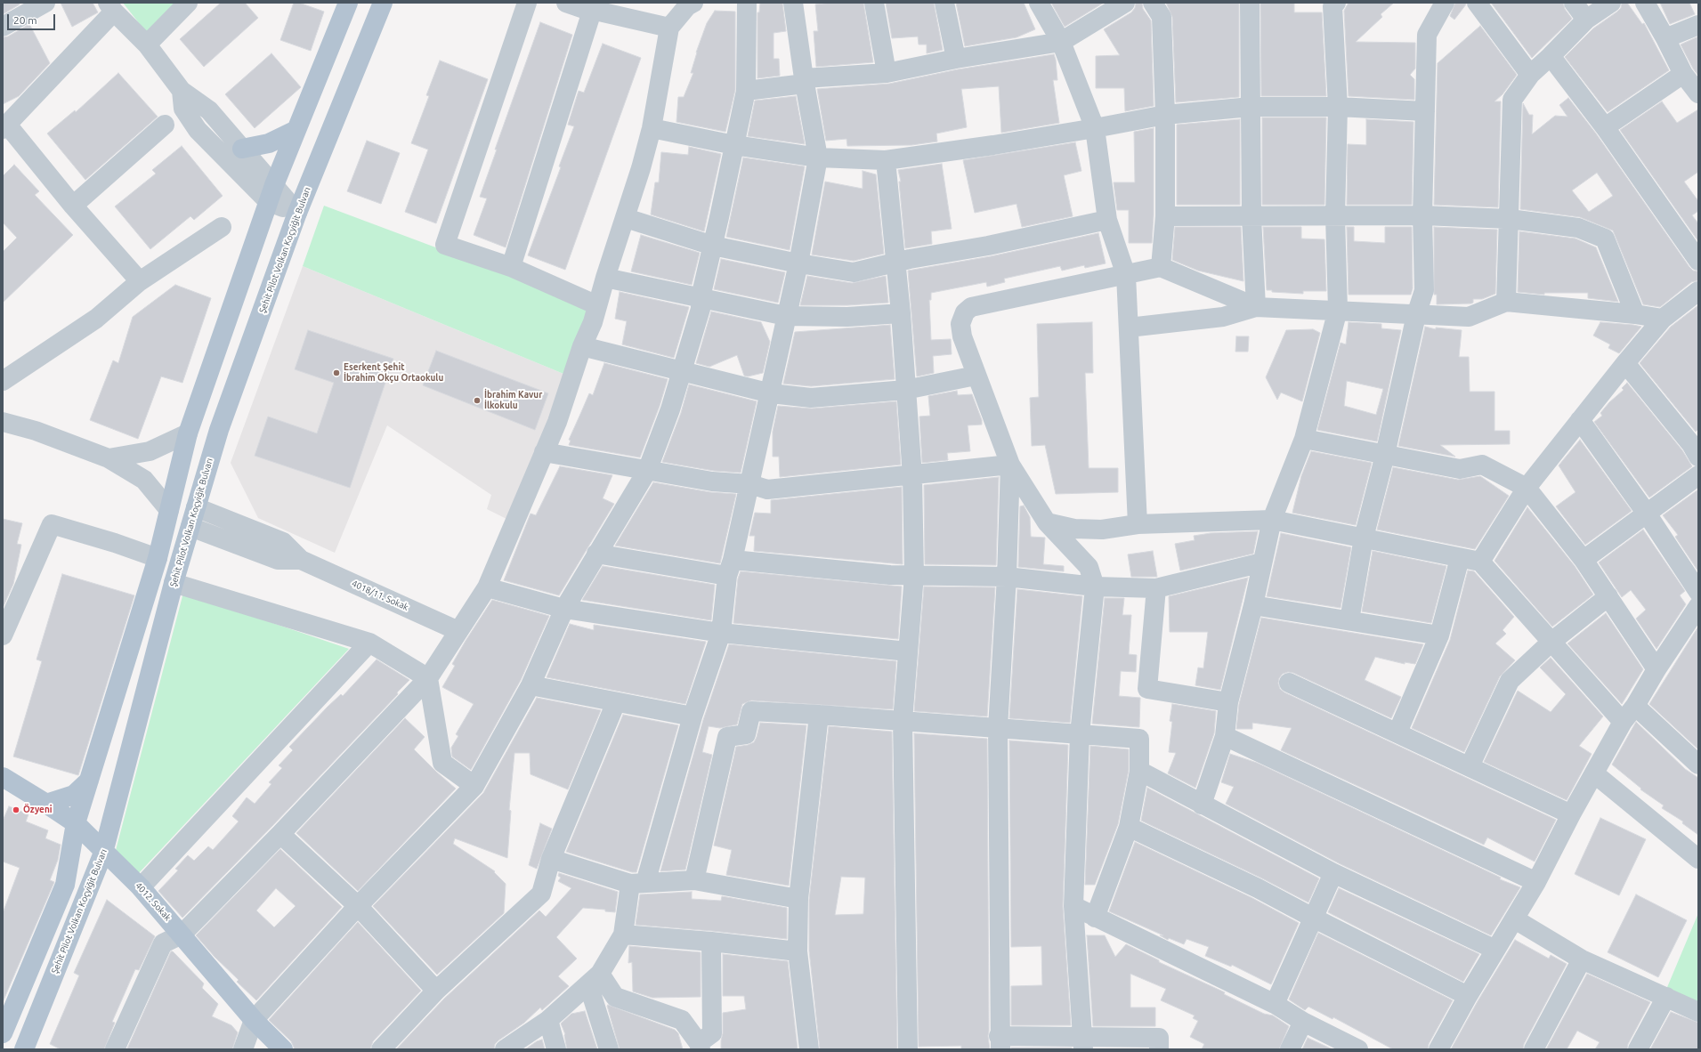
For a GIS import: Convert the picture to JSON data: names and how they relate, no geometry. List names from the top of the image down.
{
  "streets": {
    "main road": ["Şehit Pilot Volkan Koçyiğit Bulvarı", "4012. Sokak"],
    "street": ["4018/11. Sokak"]
  },
  "crossings": [
    ["Şehit Pilot Volkan Koçyiğit Bulvarı", "4018/11. Sokak"],
    ["Şehit Pilot Volkan Koçyiğit Bulvarı", "4012. Sokak"]
  ],
  "places": ["Eserkent Şehit İbrahim Okçu Ortaokulu", "İbrahim Kavur İlkokulu", "Özyeni"],
  "scale_bar": "20 m"
}
